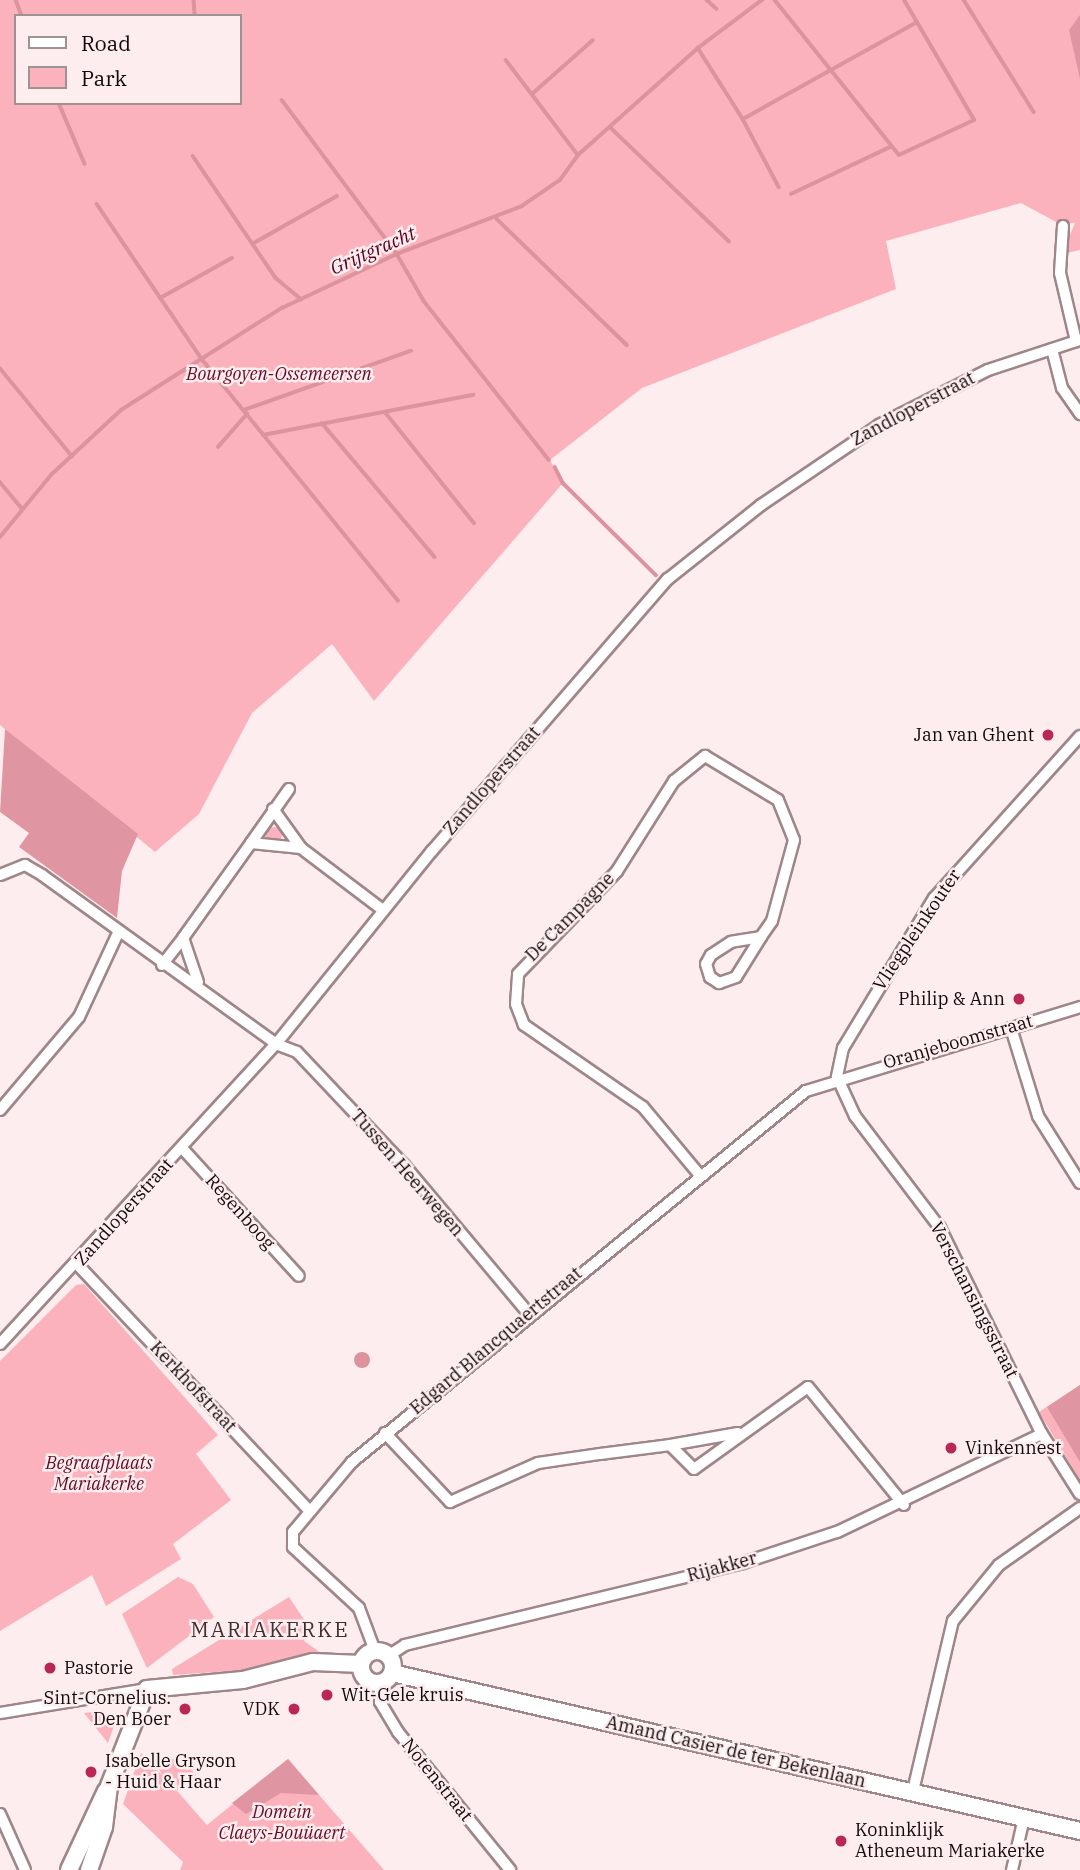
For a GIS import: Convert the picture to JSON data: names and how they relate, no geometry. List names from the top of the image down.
{
  "streets": {
    "street": [
      "Zandloperstraat",
      "De Campagne",
      "Vliegpleinkouter",
      "Oranjeboomstraat",
      "Tussen Heerwegen",
      "Regenboog",
      "Verschansingsstraat",
      "Edgard Blancquaertstraat",
      "Kerkhofstraat",
      "Rijakker",
      "Amand Casier de ter Bekenlaan",
      "Notenstraat"
    ]
  },
  "crossings": [
    ["Zandloperstraat", "Tussen Heerwegen"],
    ["Zandloperstraat", "Regenboog"],
    ["Zandloperstraat", "Kerkhofstraat"],
    ["De Campagne", "Edgard Blancquaertstraat"],
    ["Vliegpleinkouter", "Oranjeboomstraat"],
    ["Vliegpleinkouter", "Verschansingsstraat"],
    ["Vliegpleinkouter", "Edgard Blancquaertstraat"],
    ["Oranjeboomstraat", "Verschansingsstraat"],
    ["Oranjeboomstraat", "Edgard Blancquaertstraat"],
    ["Tussen Heerwegen", "Edgard Blancquaertstraat"],
    ["Verschansingsstraat", "Edgard Blancquaertstraat"],
    ["Verschansingsstraat", "Rijakker"],
    ["Edgard Blancquaertstraat", "Kerkhofstraat"],
    ["Edgard Blancquaertstraat", "Rijakker"],
    ["Amand Casier de ter Bekenlaan", "Notenstraat"]
  ],
  "districts": ["MARIAKERKE"],
  "water": ["Grijtgracht"],
  "parks": ["Bourgoyen-Ossemeersen", "Begraafplaats Mariakerke", "Domein Claeys-Bouüaert"],
  "places": [
    "Jan van Ghent",
    "Philip & Ann",
    "Vinkennest",
    "Pastorie",
    "Wit-Gele kruis",
    "Sint-Cornelius. Den Boer",
    "VDK",
    "Isabelle Gryson - Huid & Haar",
    "Koninklijk Atheneum Mariakerke"
  ],
  "legend": ["Road", "Park"]
}
